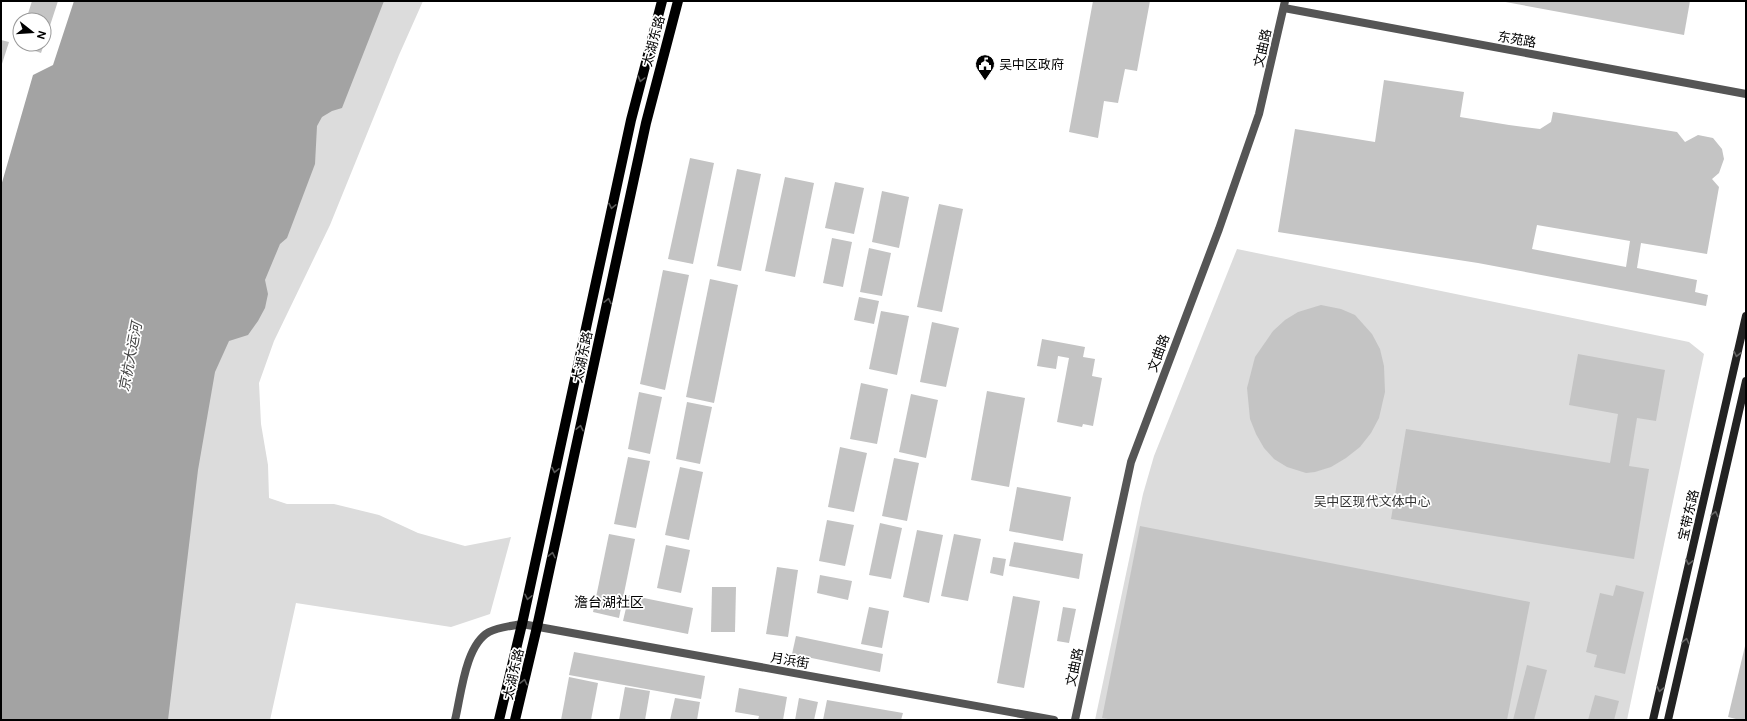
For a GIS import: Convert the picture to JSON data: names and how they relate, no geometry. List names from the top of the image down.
{
  "streets": {
    "main road": ["太湖东路", "宝带东路"],
    "street": ["东苑路", "文曲路", "月浜街"]
  },
  "crossings": [
    ["东苑路", "文曲路"],
    ["太湖东路", "月浜街"]
  ],
  "districts": ["澹台湖社区"],
  "water": ["京杭大运河"],
  "parks": ["吴中区现代文体中心"],
  "places": {
    "public building": ["吴中区政府"]
  },
  "north": "right"
}
